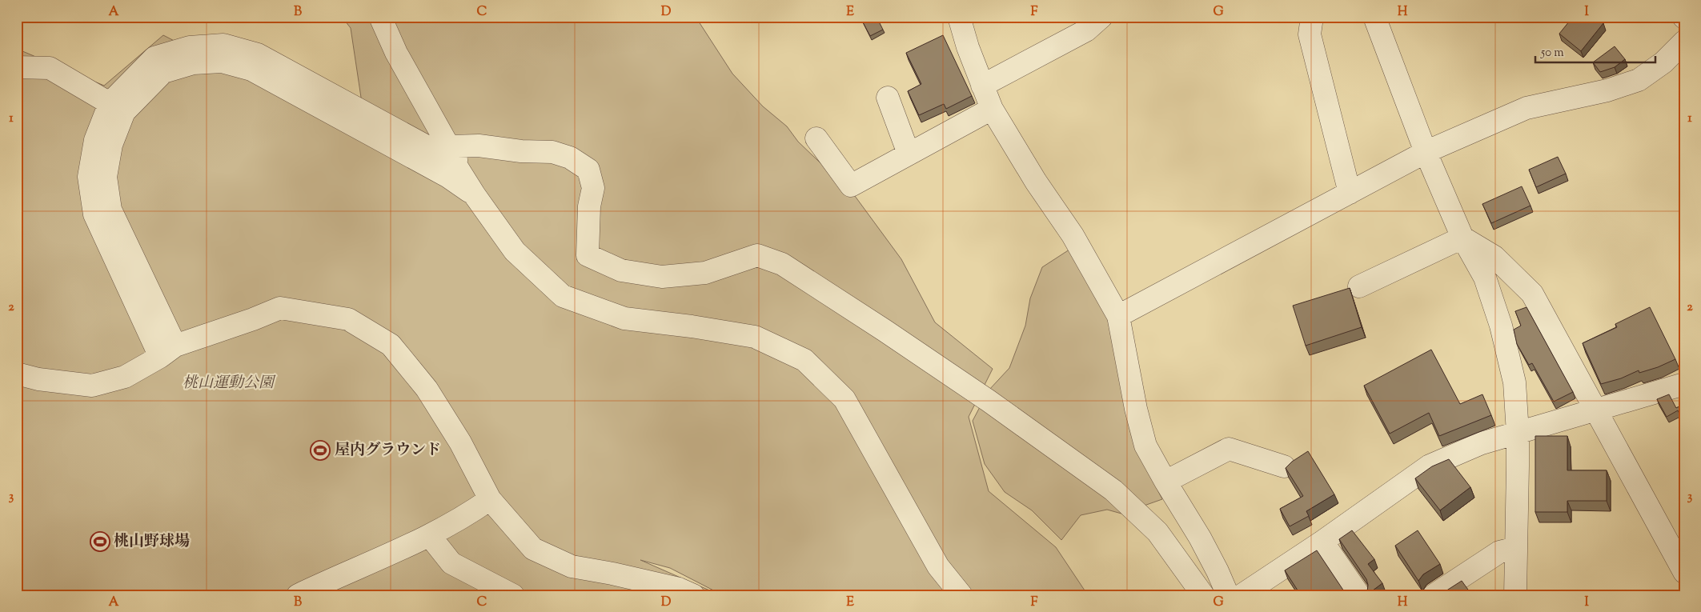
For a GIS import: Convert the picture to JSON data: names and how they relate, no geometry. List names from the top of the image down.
{
  "parks": ["桃山運動公園"],
  "places": {
    "sports": ["屋内グラウンド", "桃山野球場"]
  },
  "scale_bar": "50 m",
  "grid": {
    "columns": [
      "A",
      "B",
      "C",
      "D",
      "E",
      "F",
      "G",
      "H",
      "I"
    ],
    "rows": ["1", "2", "3"]
  }
}
